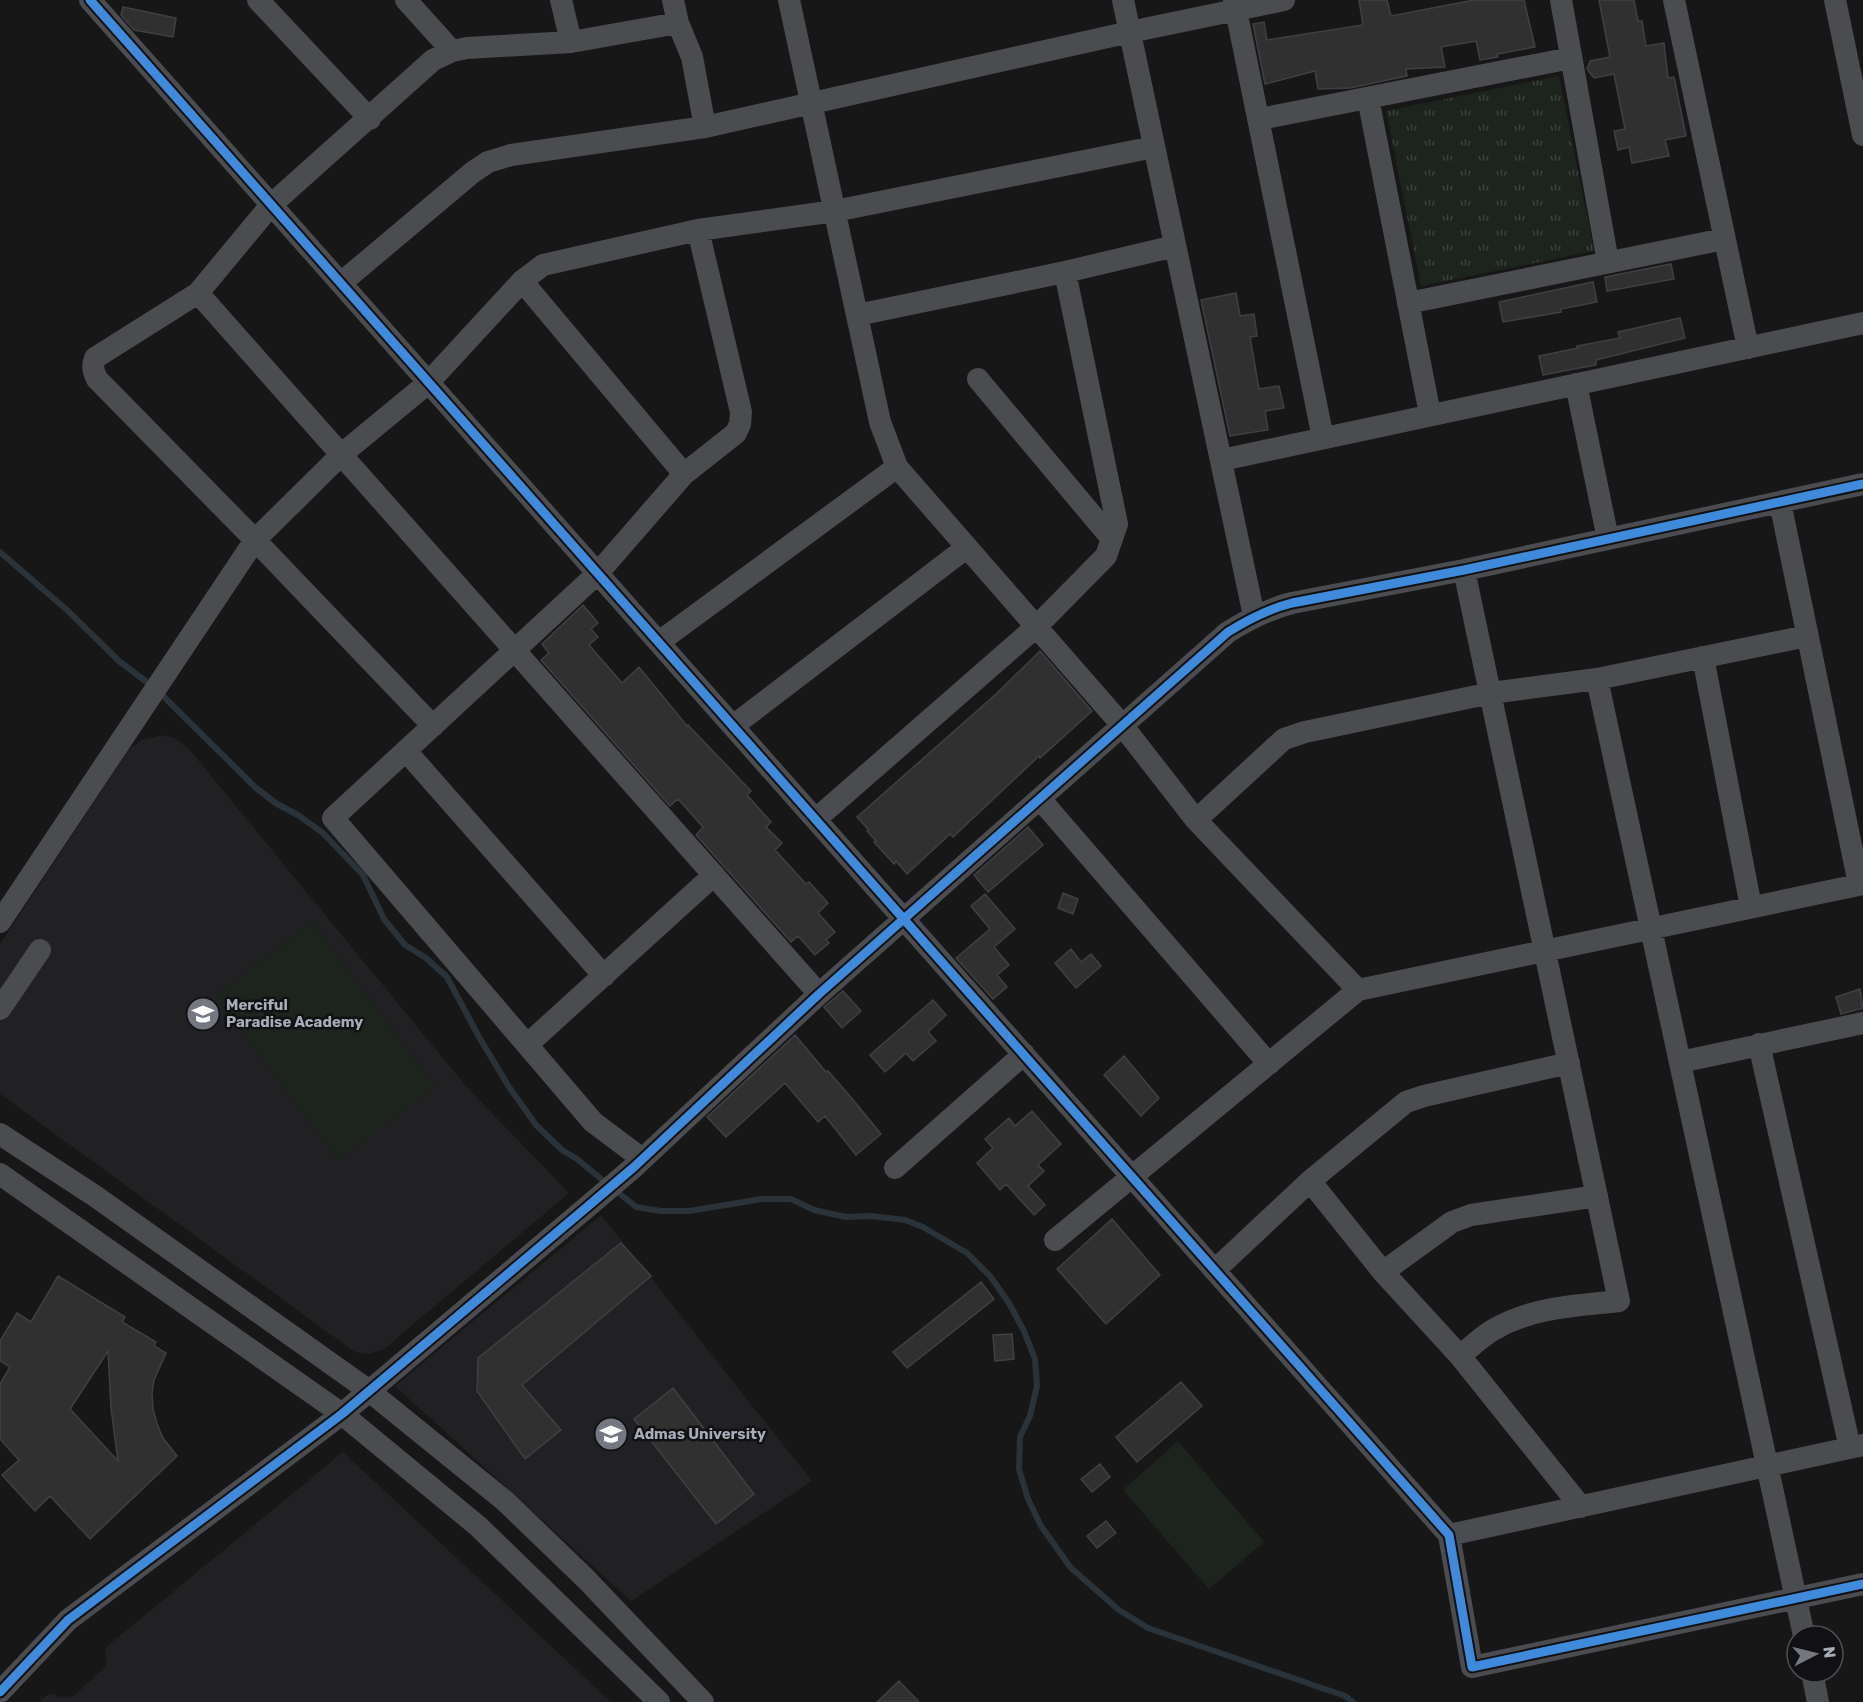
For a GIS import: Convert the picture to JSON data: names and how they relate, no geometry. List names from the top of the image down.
{
  "places": {
    "school or university": ["Merciful Paradise Academy", "Admas University"]
  },
  "north": "right"
}
